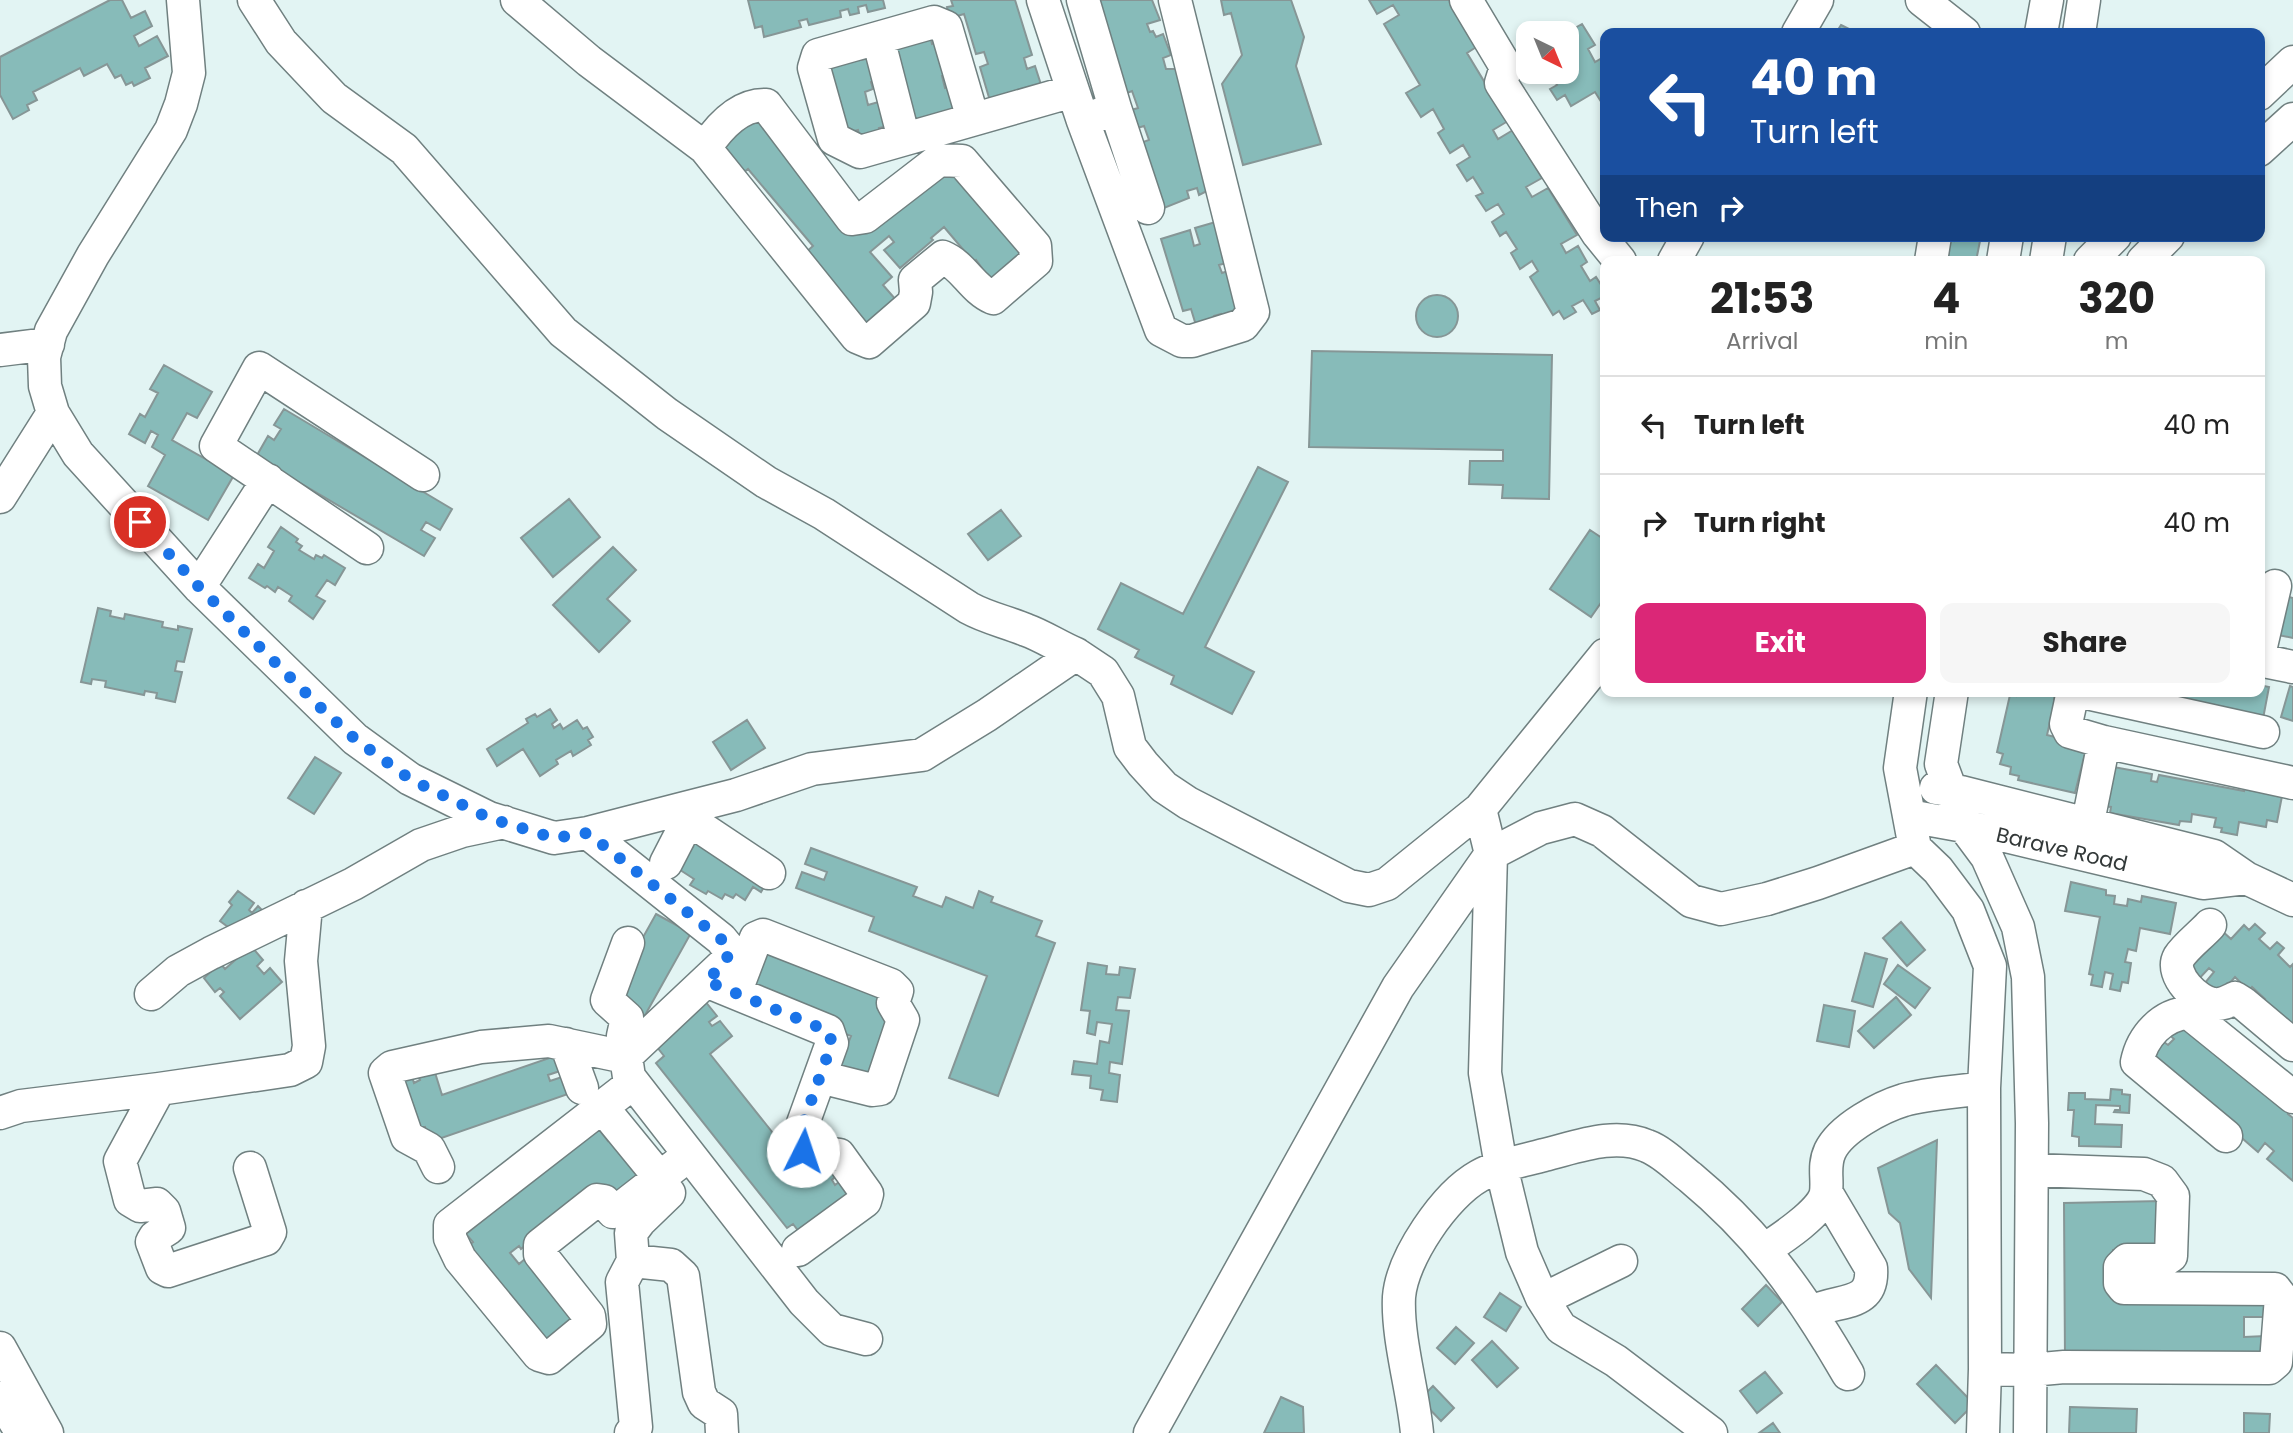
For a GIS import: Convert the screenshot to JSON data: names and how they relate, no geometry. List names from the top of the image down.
{
  "streets": {
    "street": ["Barave Road"]
  },
  "north": "bottom right",
  "page": {
    "turn": ["40 m", "Turn left"],
    "then": "Then",
    "eta": [
      "21:53",
      "Arrival",
      "4",
      "min",
      "320",
      "m"
    ],
    "list": [
      {
        "name": "Turn left",
        "value": "40 m"
      },
      {
        "name": "Turn right",
        "value": "40 m"
      }
    ],
    "buttons": ["Exit", "Share"]
  }
}
